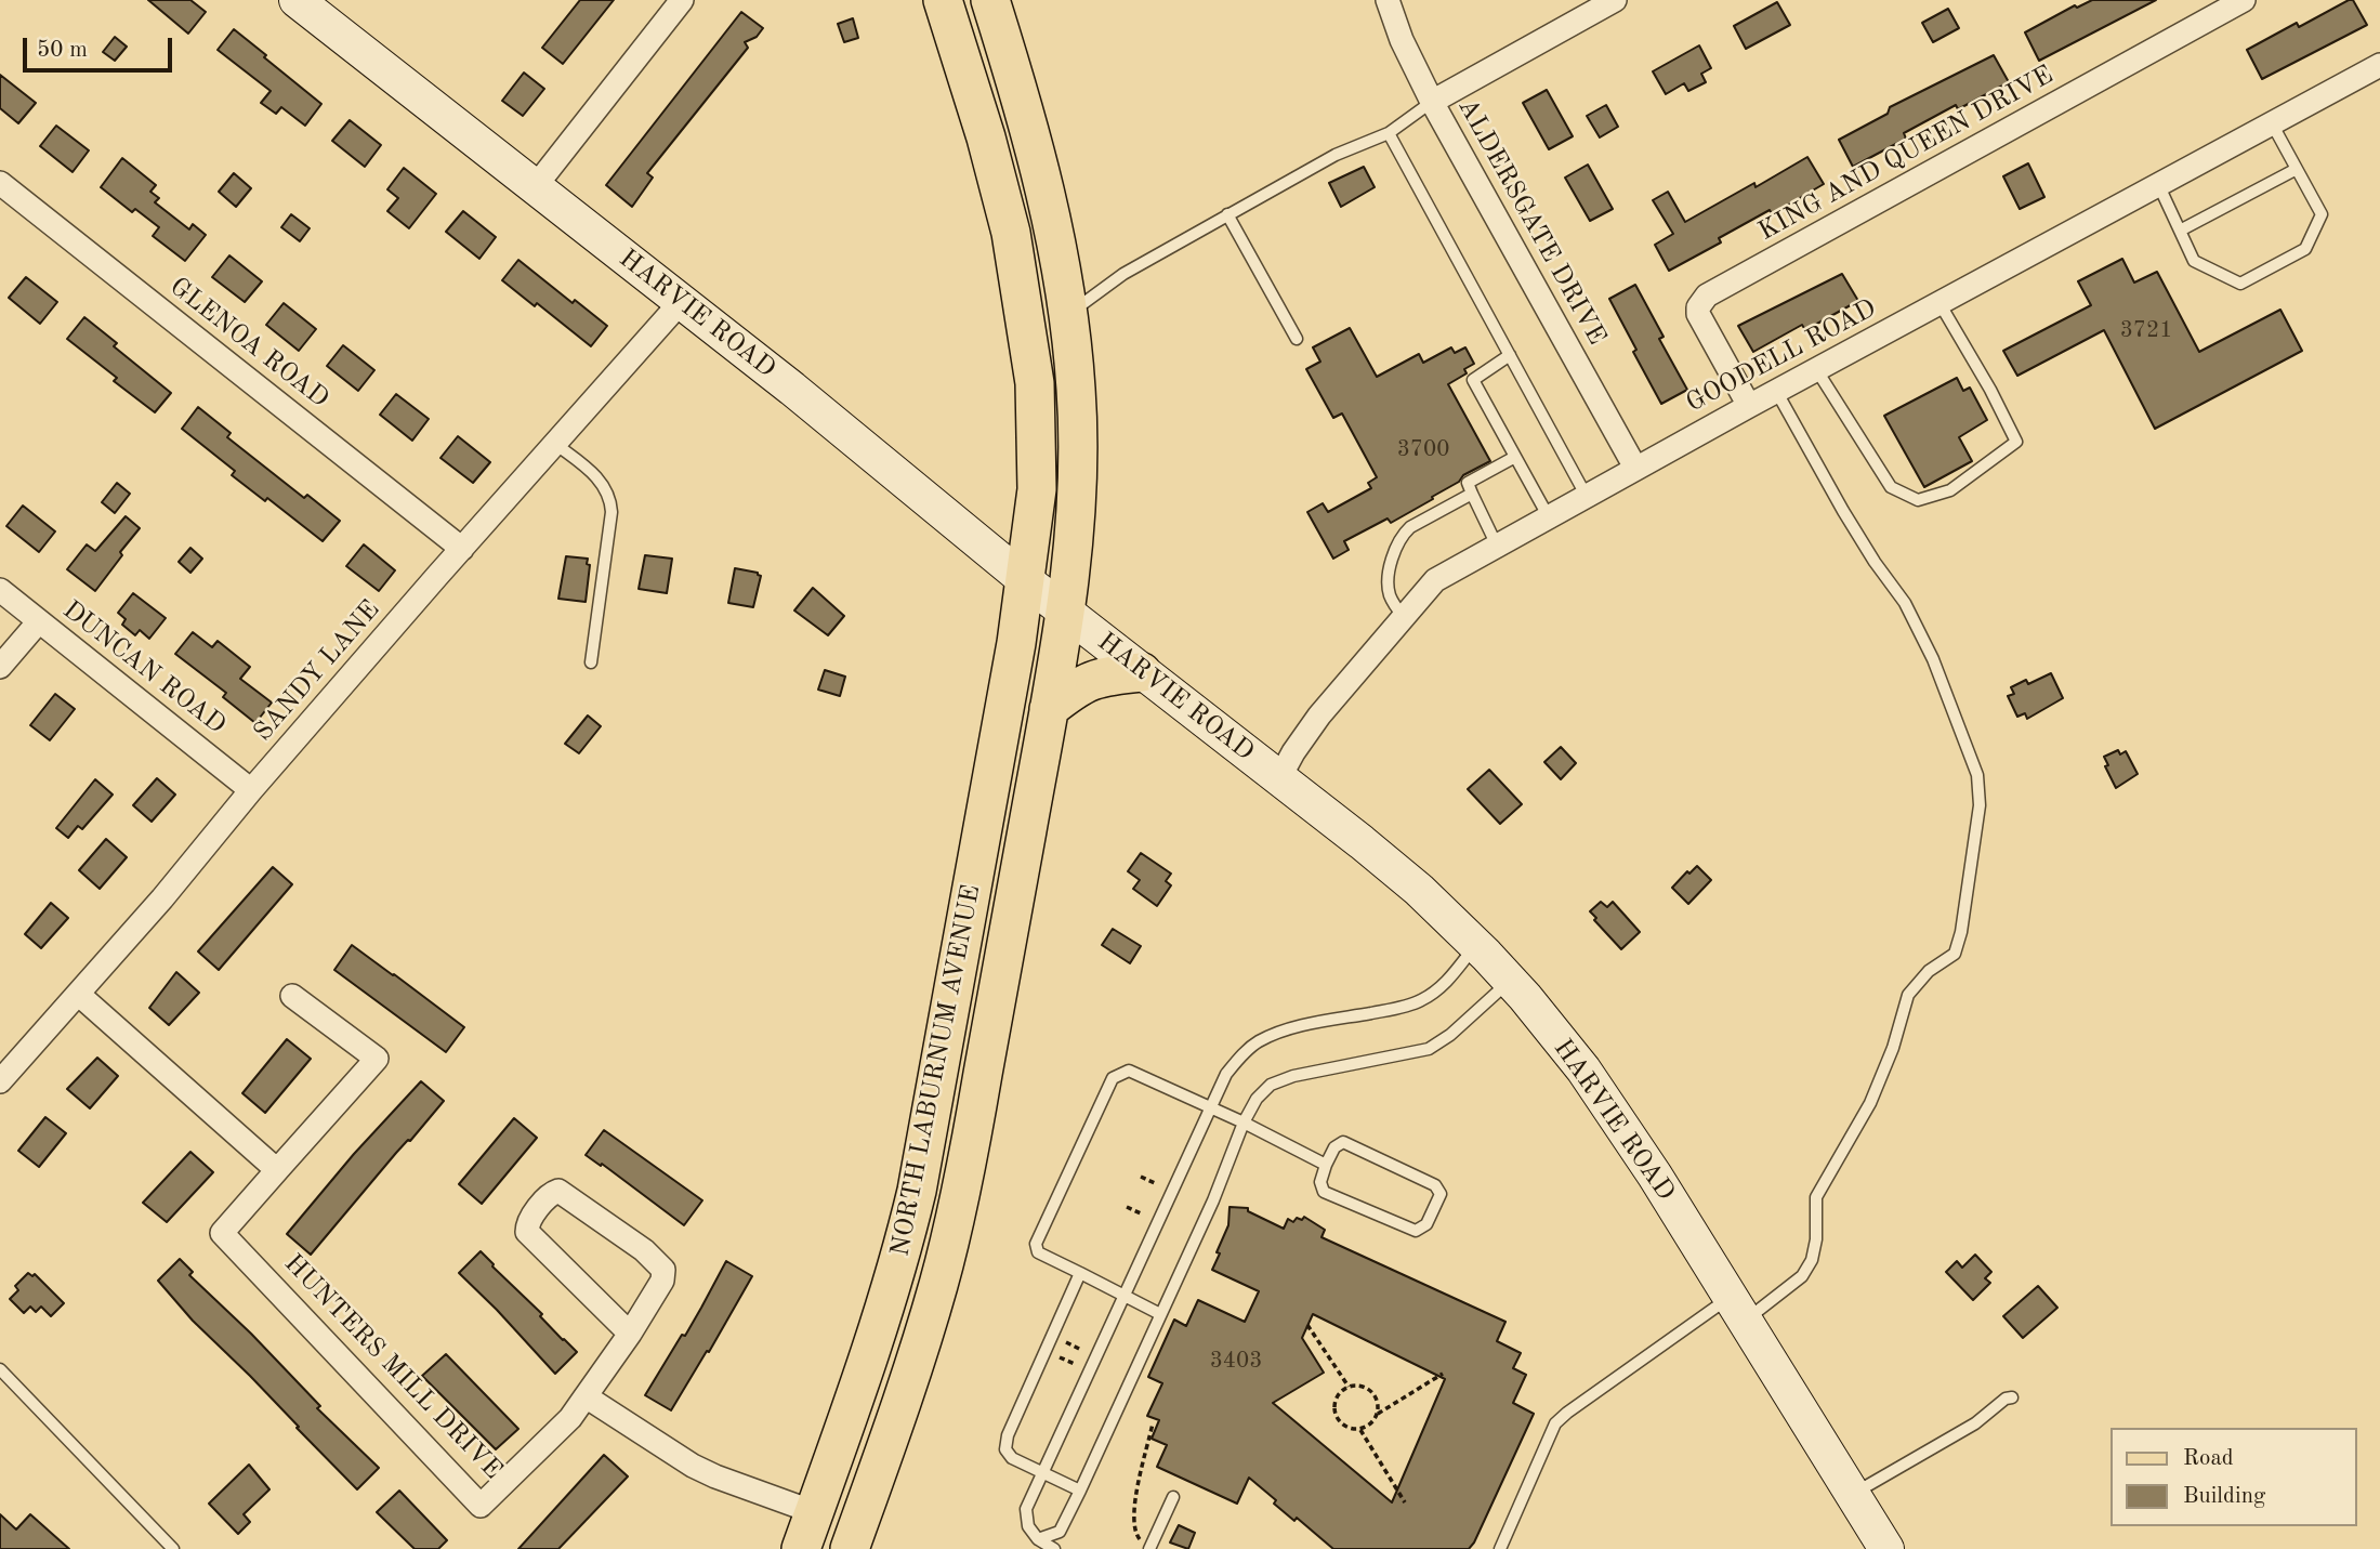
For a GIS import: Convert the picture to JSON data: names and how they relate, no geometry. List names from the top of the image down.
{
  "streets": {
    "main road": ["NORTH LABURNUM AVENUE"],
    "street": [
      "KING AND QUEEN DRIVE",
      "ALDERSGATE DRIVE",
      "HARVIE ROAD",
      "GLENOA ROAD",
      "GOODELL ROAD",
      "DUNCAN ROAD",
      "SANDY LANE",
      "HUNTERS MILL DRIVE"
    ]
  },
  "crossings": [
    ["KING AND QUEEN DRIVE", "GOODELL ROAD"],
    ["ALDERSGATE DRIVE", "GOODELL ROAD"],
    ["HARVIE ROAD", "GOODELL ROAD"],
    ["HARVIE ROAD", "SANDY LANE"],
    ["HARVIE ROAD", "NORTH LABURNUM AVENUE"],
    ["GLENOA ROAD", "SANDY LANE"],
    ["DUNCAN ROAD", "SANDY LANE"]
  ],
  "house_numbers": ["3721", "3700", "3403"],
  "legend": ["Road", "Building"],
  "scale_bar": "50 m"
}
